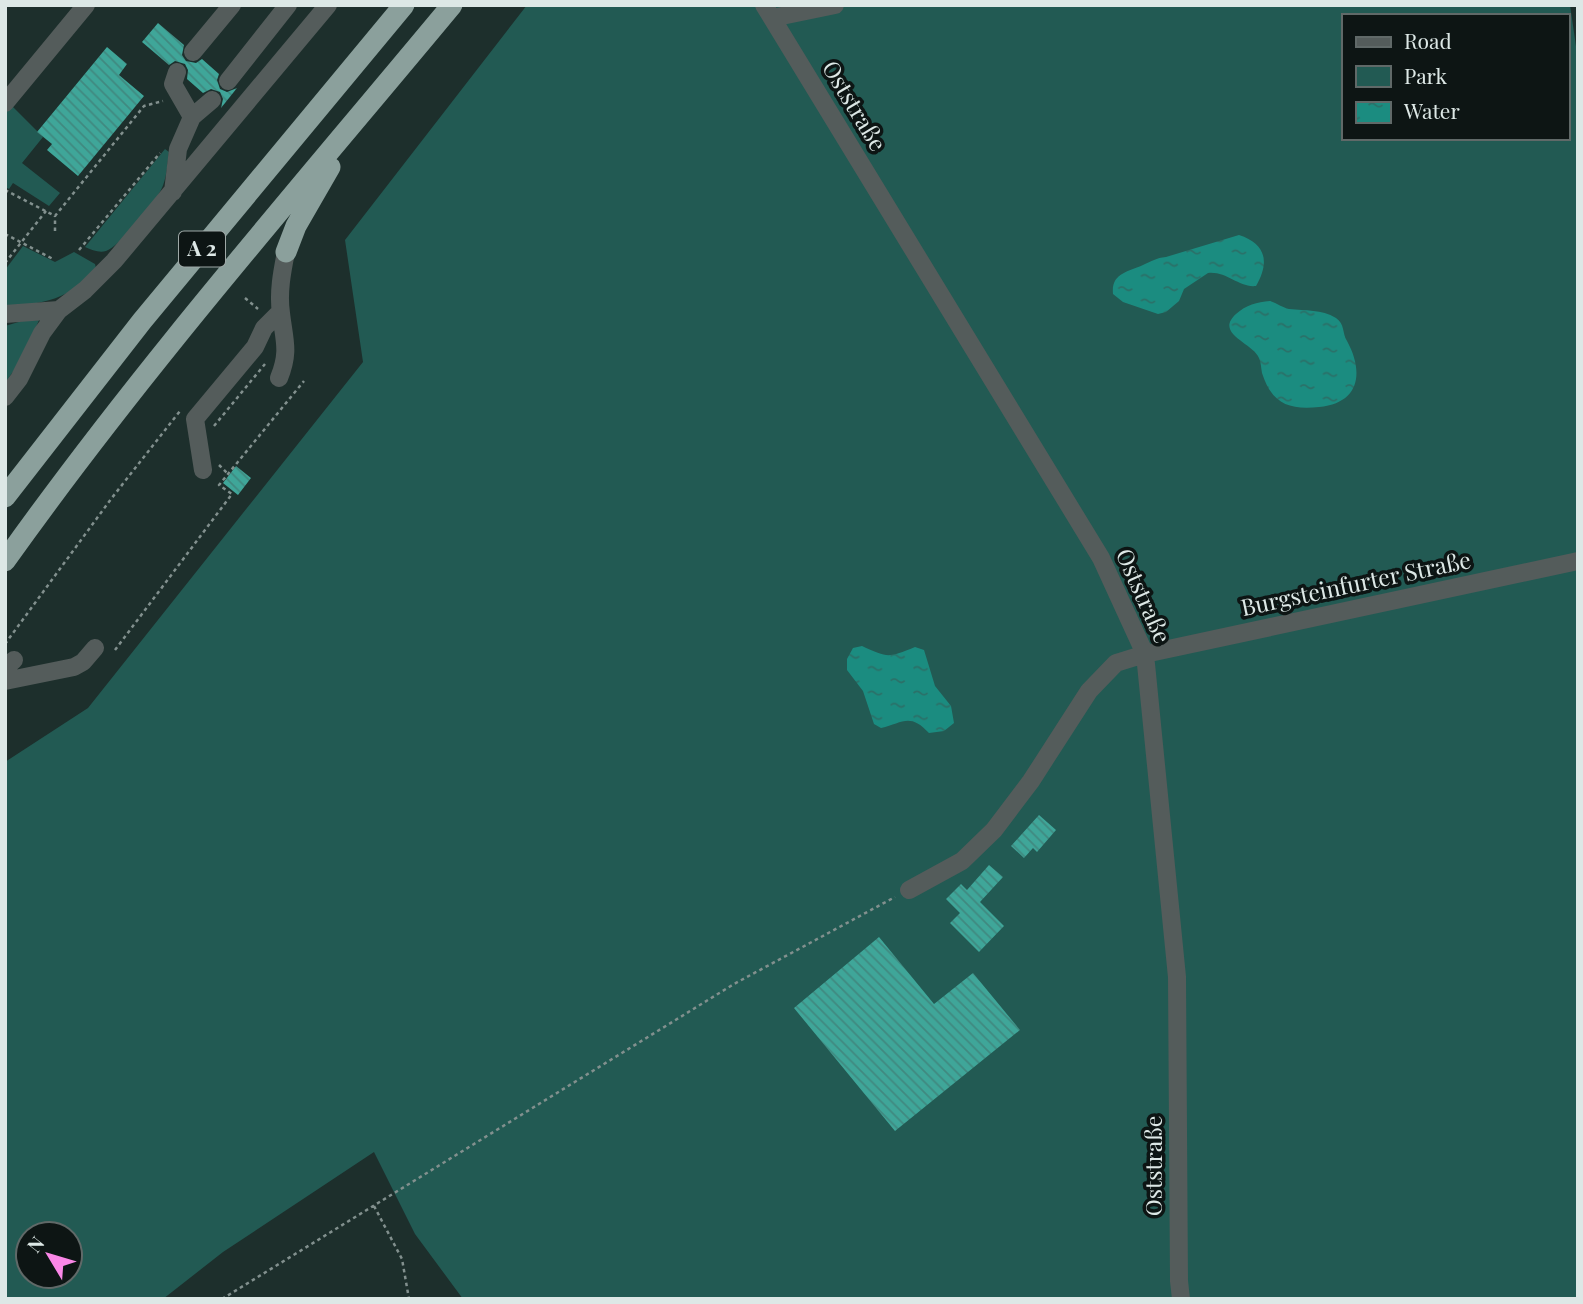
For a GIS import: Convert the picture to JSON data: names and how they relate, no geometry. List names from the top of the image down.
{
  "streets": {
    "highway": ["A 2"],
    "street": ["Oststraße", "Burgsteinfurter Straße"]
  },
  "crossings": [
    ["Oststraße", "Burgsteinfurter Straße"]
  ],
  "legend": ["Road", "Park", "Water"],
  "north": "top left"
}
